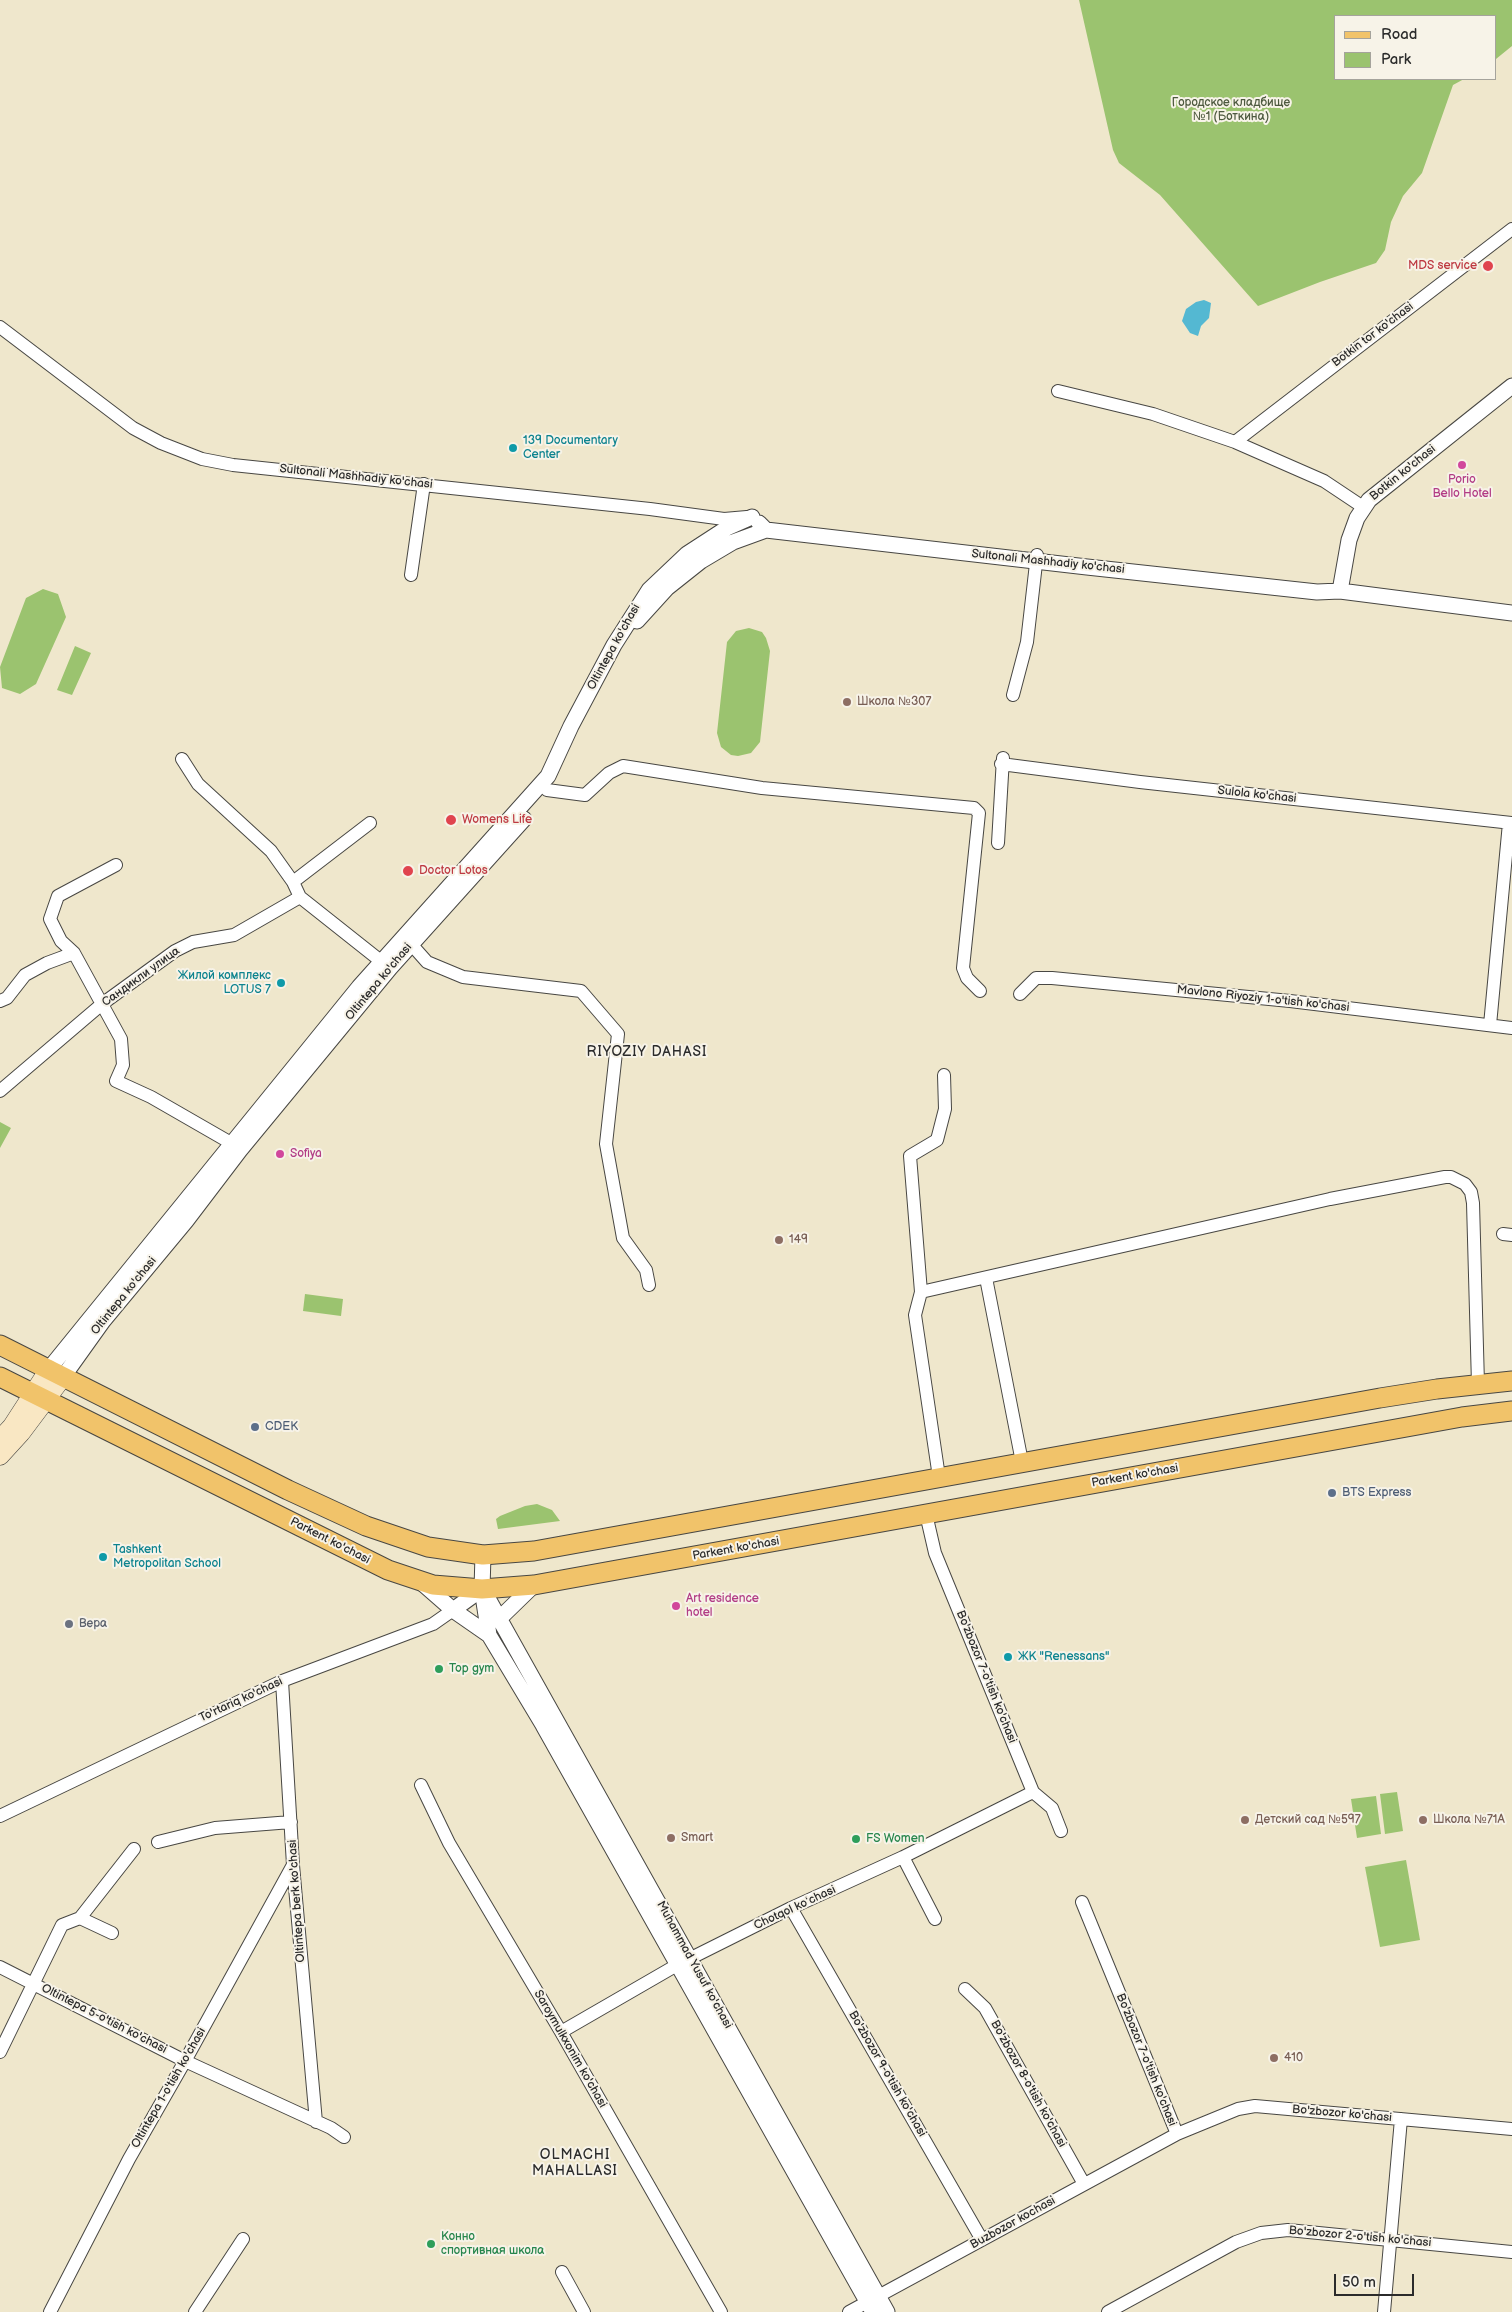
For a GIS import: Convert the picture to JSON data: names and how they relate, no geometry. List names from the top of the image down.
{
  "streets": {
    "main road": ["Oltintepa ko'chasi", "Parkent ko'chasi"],
    "street": [
      "Botkin tor ko'chasi",
      "Botkin ko'chasi",
      "Sultonali Mashhadiy ko'chasi",
      "Sulola ko'chasi",
      "Сандикли улица",
      "Mavlono Riyoziy 1-o'tish ko'chasi",
      "Bo'zbozor 7-o'tish ko'chasi",
      "To'rtariq ko'chasi",
      "Oltintepa berk ko'chasi",
      "Chotqol koʻchasi",
      "Muhammad Yusuf ko'chasi",
      "Oltintepa 5-o'tish ko'chasi",
      "Saroymulkxonim ko'chasi",
      "Bo'zbozor 9-o'tish ko'chasi",
      "Bo'zbozor 8-o'tish ko'chasi",
      "Oltintepa 1-o'tish ko'chasi",
      "Bo'zbozor ko'chasi",
      "Buzbozor kochasi",
      "Bo'zbozor 2-o'tish ko'chasi"
    ]
  },
  "crossings": [
    ["Botkin ko'chasi", "Sultonali Mashhadiy ko'chasi"],
    ["Sultonali Mashhadiy ko'chasi", "Oltintepa ko'chasi"],
    ["Oltintepa ko'chasi", "Parkent ko'chasi"],
    ["Parkent ko'chasi", "Bo'zbozor 7-o'tish ko'chasi"],
    ["Parkent ko'chasi", "To'rtariq ko'chasi"],
    ["Parkent ko'chasi", "Muhammad Yusuf ko'chasi"],
    ["Bo'zbozor 7-o'tish ko'chasi", "Chotqol koʻchasi"],
    ["Bo'zbozor 7-o'tish ko'chasi", "Bo'zbozor ko'chasi"],
    ["Bo'zbozor 7-o'tish ko'chasi", "Buzbozor kochasi"],
    ["To'rtariq ko'chasi", "Oltintepa berk ko'chasi"],
    ["To'rtariq ko'chasi", "Muhammad Yusuf ko'chasi"],
    ["Oltintepa berk ko'chasi", "Oltintepa 5-o'tish ko'chasi"],
    ["Oltintepa berk ko'chasi", "Oltintepa 1-o'tish ko'chasi"],
    ["Chotqol koʻchasi", "Muhammad Yusuf ko'chasi"],
    ["Chotqol koʻchasi", "Saroymulkxonim ko'chasi"],
    ["Chotqol koʻchasi", "Bo'zbozor 9-o'tish ko'chasi"],
    ["Muhammad Yusuf ko'chasi", "Buzbozor kochasi"],
    ["Oltintepa 5-o'tish ko'chasi", "Oltintepa 1-o'tish ko'chasi"],
    ["Bo'zbozor 9-o'tish ko'chasi", "Buzbozor kochasi"],
    ["Bo'zbozor 8-o'tish ko'chasi", "Buzbozor kochasi"],
    ["Bo'zbozor ko'chasi", "Buzbozor kochasi"]
  ],
  "districts": ["RIYOZIY DAHASI", "OLMACHI MAHALLASI"],
  "parks": ["Городское кладбище №1 (Боткина)"],
  "places": [
    "MDS service",
    "139 Documentary Center",
    "Porio Bello Hotel",
    "Школа №307",
    "Womens Life",
    "Doctor Lotos",
    "Жилой комплекс LOTUS 7",
    "Sofiya",
    "149",
    "CDEK",
    "BTS Express",
    "Tashkent Metropolitan School",
    "Art residence hotel",
    "Вера",
    "ЖК \"Renessans\"",
    "Top gym",
    "Детский сад №597",
    "Школа №71А",
    "Smart",
    "FS Women",
    "410",
    "Конно спортивная школа"
  ],
  "legend": ["Road", "Park"],
  "scale_bar": "50 m"
}
